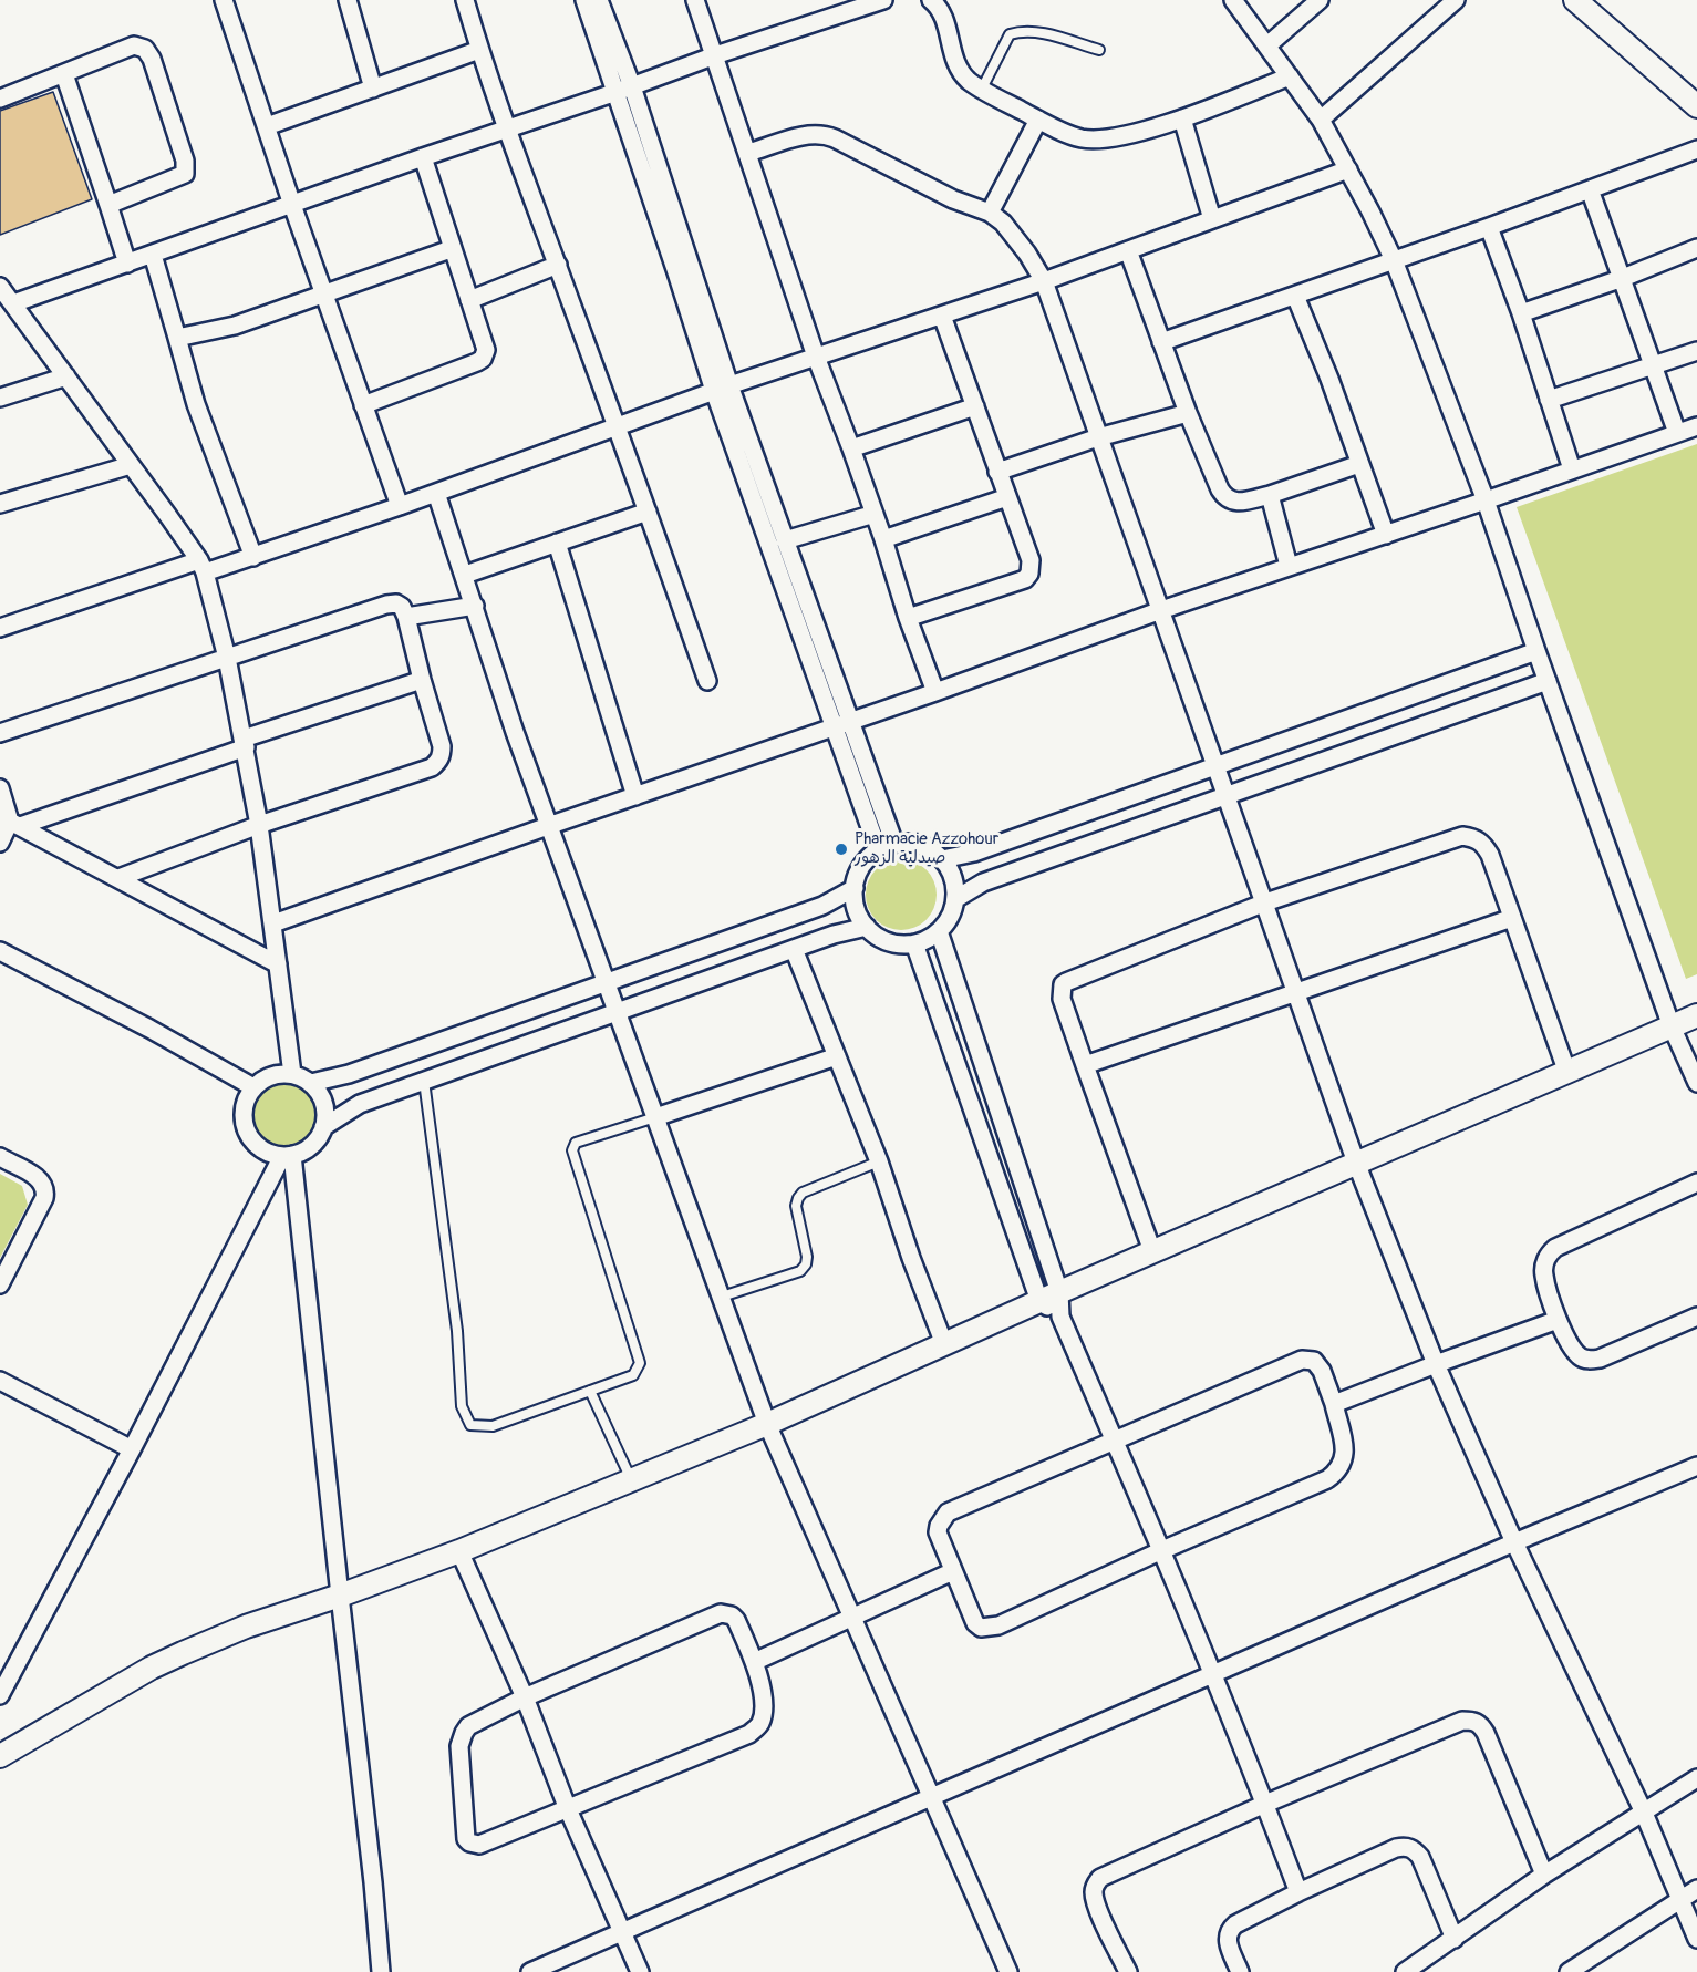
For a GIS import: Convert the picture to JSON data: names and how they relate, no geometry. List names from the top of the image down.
{
  "places": ["Pharmacie Azzohour صيدلية الزهور"]
}
